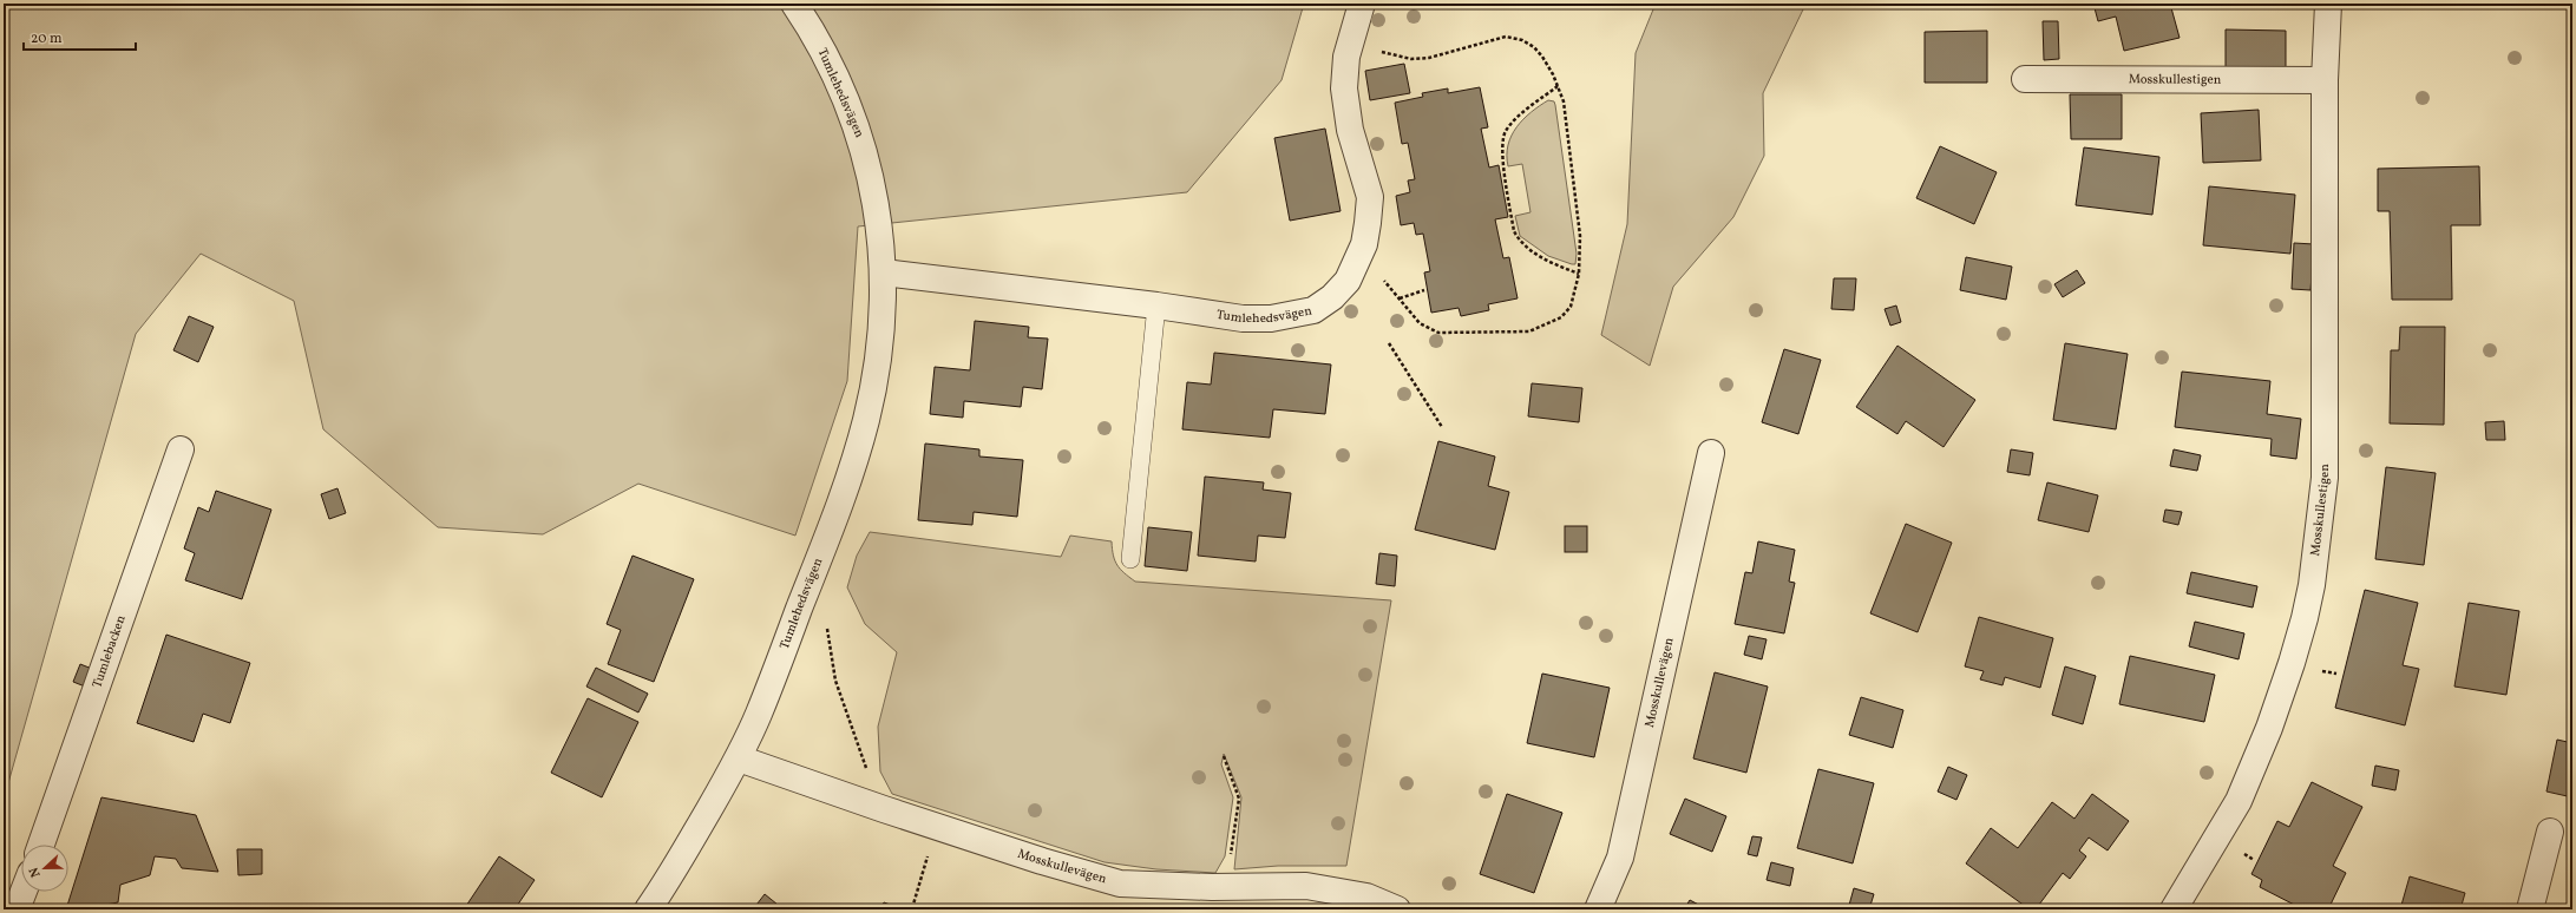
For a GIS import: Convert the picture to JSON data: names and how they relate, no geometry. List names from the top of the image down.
{
  "streets": {
    "street": [
      "Mosskullestigen",
      "Tumlehedsvägen",
      "Tumlebacken",
      "Mosskullevägen"
    ]
  },
  "crossings": [
    ["Tumlehedsvägen", "Mosskullevägen"]
  ],
  "scale_bar": "20 m",
  "north": "left"
}
